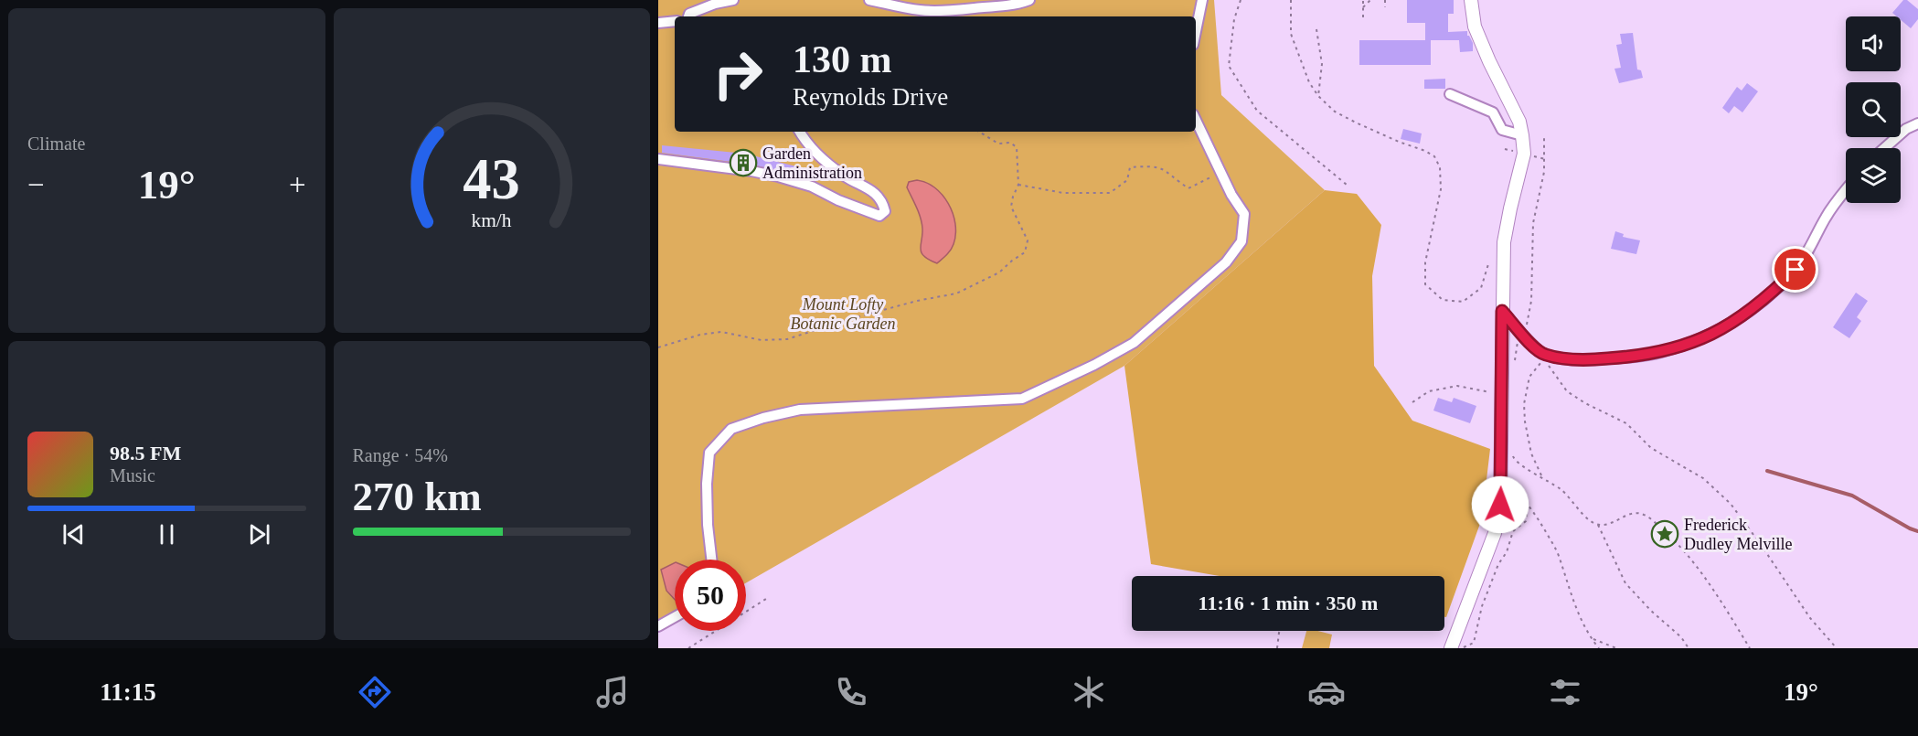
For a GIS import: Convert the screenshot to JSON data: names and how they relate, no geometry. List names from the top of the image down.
{
  "parks": ["Mount Lofty Botanic Garden"],
  "places": {
    "building": ["Garden Administration"],
    "place": ["Frederick Dudley Melville"]
  },
  "page": {
    "tile": [
      "Climate",
      ["Range · 54%", "270 km"]
    ],
    "turn": ["130 m", "Reynolds Drive"],
    "heat": ["−", "19°", "+"],
    "song": ["98.5 FM", "Music"],
    "limit": "50",
    "trip": "11:16 · 1 min · 350 m",
    "tabs": ["11:15", "19°"],
    "gauge": ["43", "km/h"]
  }
}
